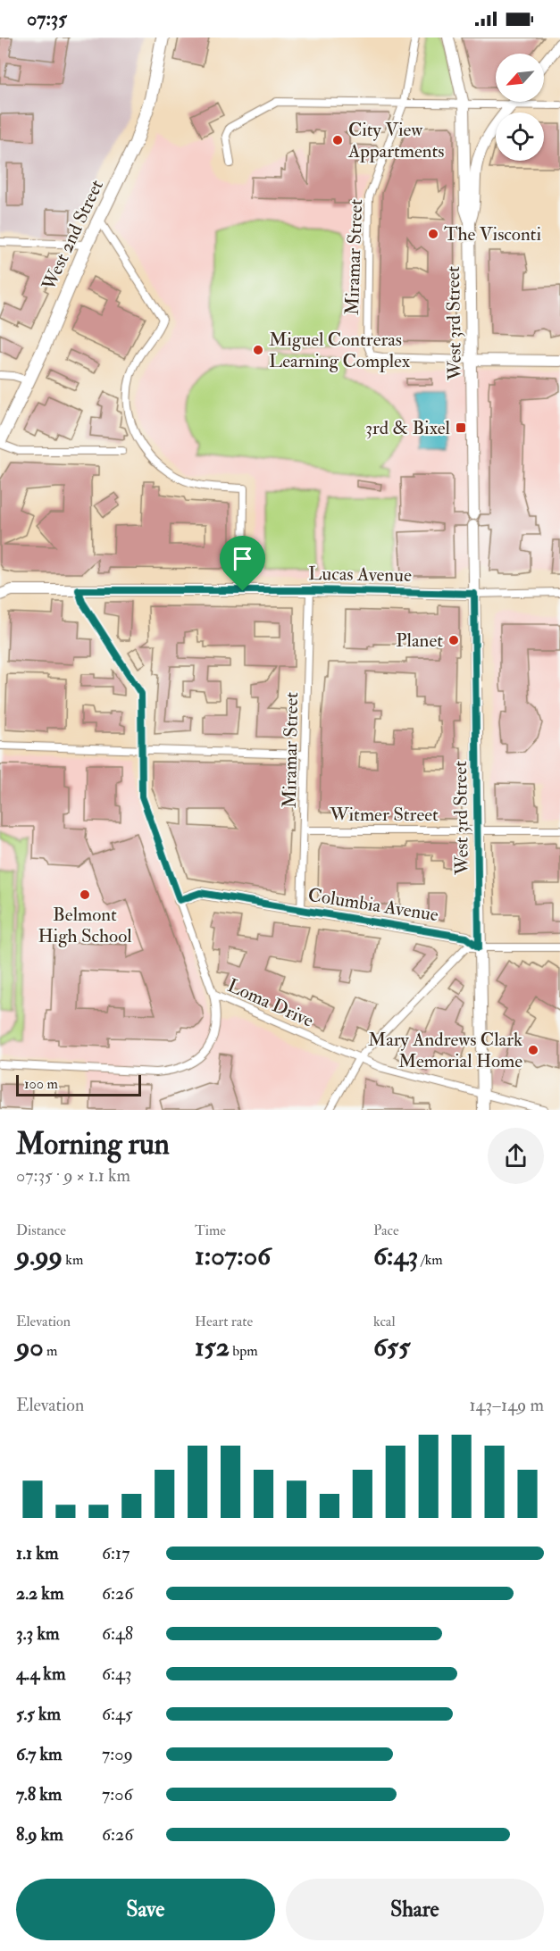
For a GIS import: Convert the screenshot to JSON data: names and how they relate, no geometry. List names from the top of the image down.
{
  "streets": {
    "main road": [
      "West 2nd Street",
      "West 3rd Street",
      "Lucas Avenue",
      "Columbia Avenue"
    ],
    "street": ["Miramar Street", "Witmer Street", "Loma Drive"]
  },
  "crossings": [
    ["Miramar Street", "West 3rd Street"],
    ["Miramar Street", "Lucas Avenue"],
    ["Miramar Street", "Witmer Street"],
    ["Miramar Street", "Columbia Avenue"],
    ["West 3rd Street", "Lucas Avenue"],
    ["West 3rd Street", "Witmer Street"],
    ["West 3rd Street", "Columbia Avenue"],
    ["West 3rd Street", "Loma Drive"]
  ],
  "places": {
    "other": [
      "City View Appartments",
      "The Visconti",
      "Miguel Contreras Learning Complex",
      "Planet",
      "Belmont High School",
      "Mary Andrews Clark Memorial Home"
    ],
    "transit": ["3rd & Bixel"]
  },
  "scale_bar": "100 m",
  "north": "bottom left",
  "page": {
    "status": "07:35",
    "scale": "100 m",
    "heading": ["Morning run", "07:35 · 9 × 1.1 km"],
    "stats": [
      ["Distance", "9.99 km"],
      ["Time", "1:07:06"],
      ["Pace", "6:43 /km"],
      ["Elevation", "90 m"],
      ["Heart rate", "152 bpm"],
      ["kcal", "655"]
    ],
    "chart": ["Elevation", "143–149 m"],
    "list": [
      {
        "name": "1.1 km",
        "note": "6:17"
      },
      {
        "name": "2.2 km",
        "note": "6:26"
      },
      {
        "name": "3.3 km",
        "note": "6:48"
      },
      {
        "name": "4.4 km",
        "note": "6:43"
      },
      {
        "name": "5.5 km",
        "note": "6:45"
      },
      {
        "name": "6.7 km",
        "note": "7:09"
      },
      {
        "name": "7.8 km",
        "note": "7:06"
      },
      {
        "name": "8.9 km",
        "note": "6:26"
      }
    ],
    "buttons": ["Save", "Share"]
  }
}
